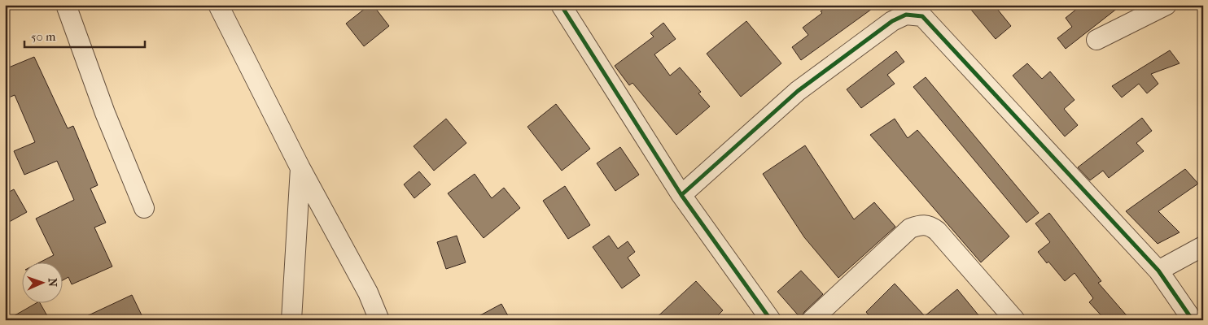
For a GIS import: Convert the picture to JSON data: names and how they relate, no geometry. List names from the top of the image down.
{
  "scale_bar": "50 m",
  "north": "right"
}
